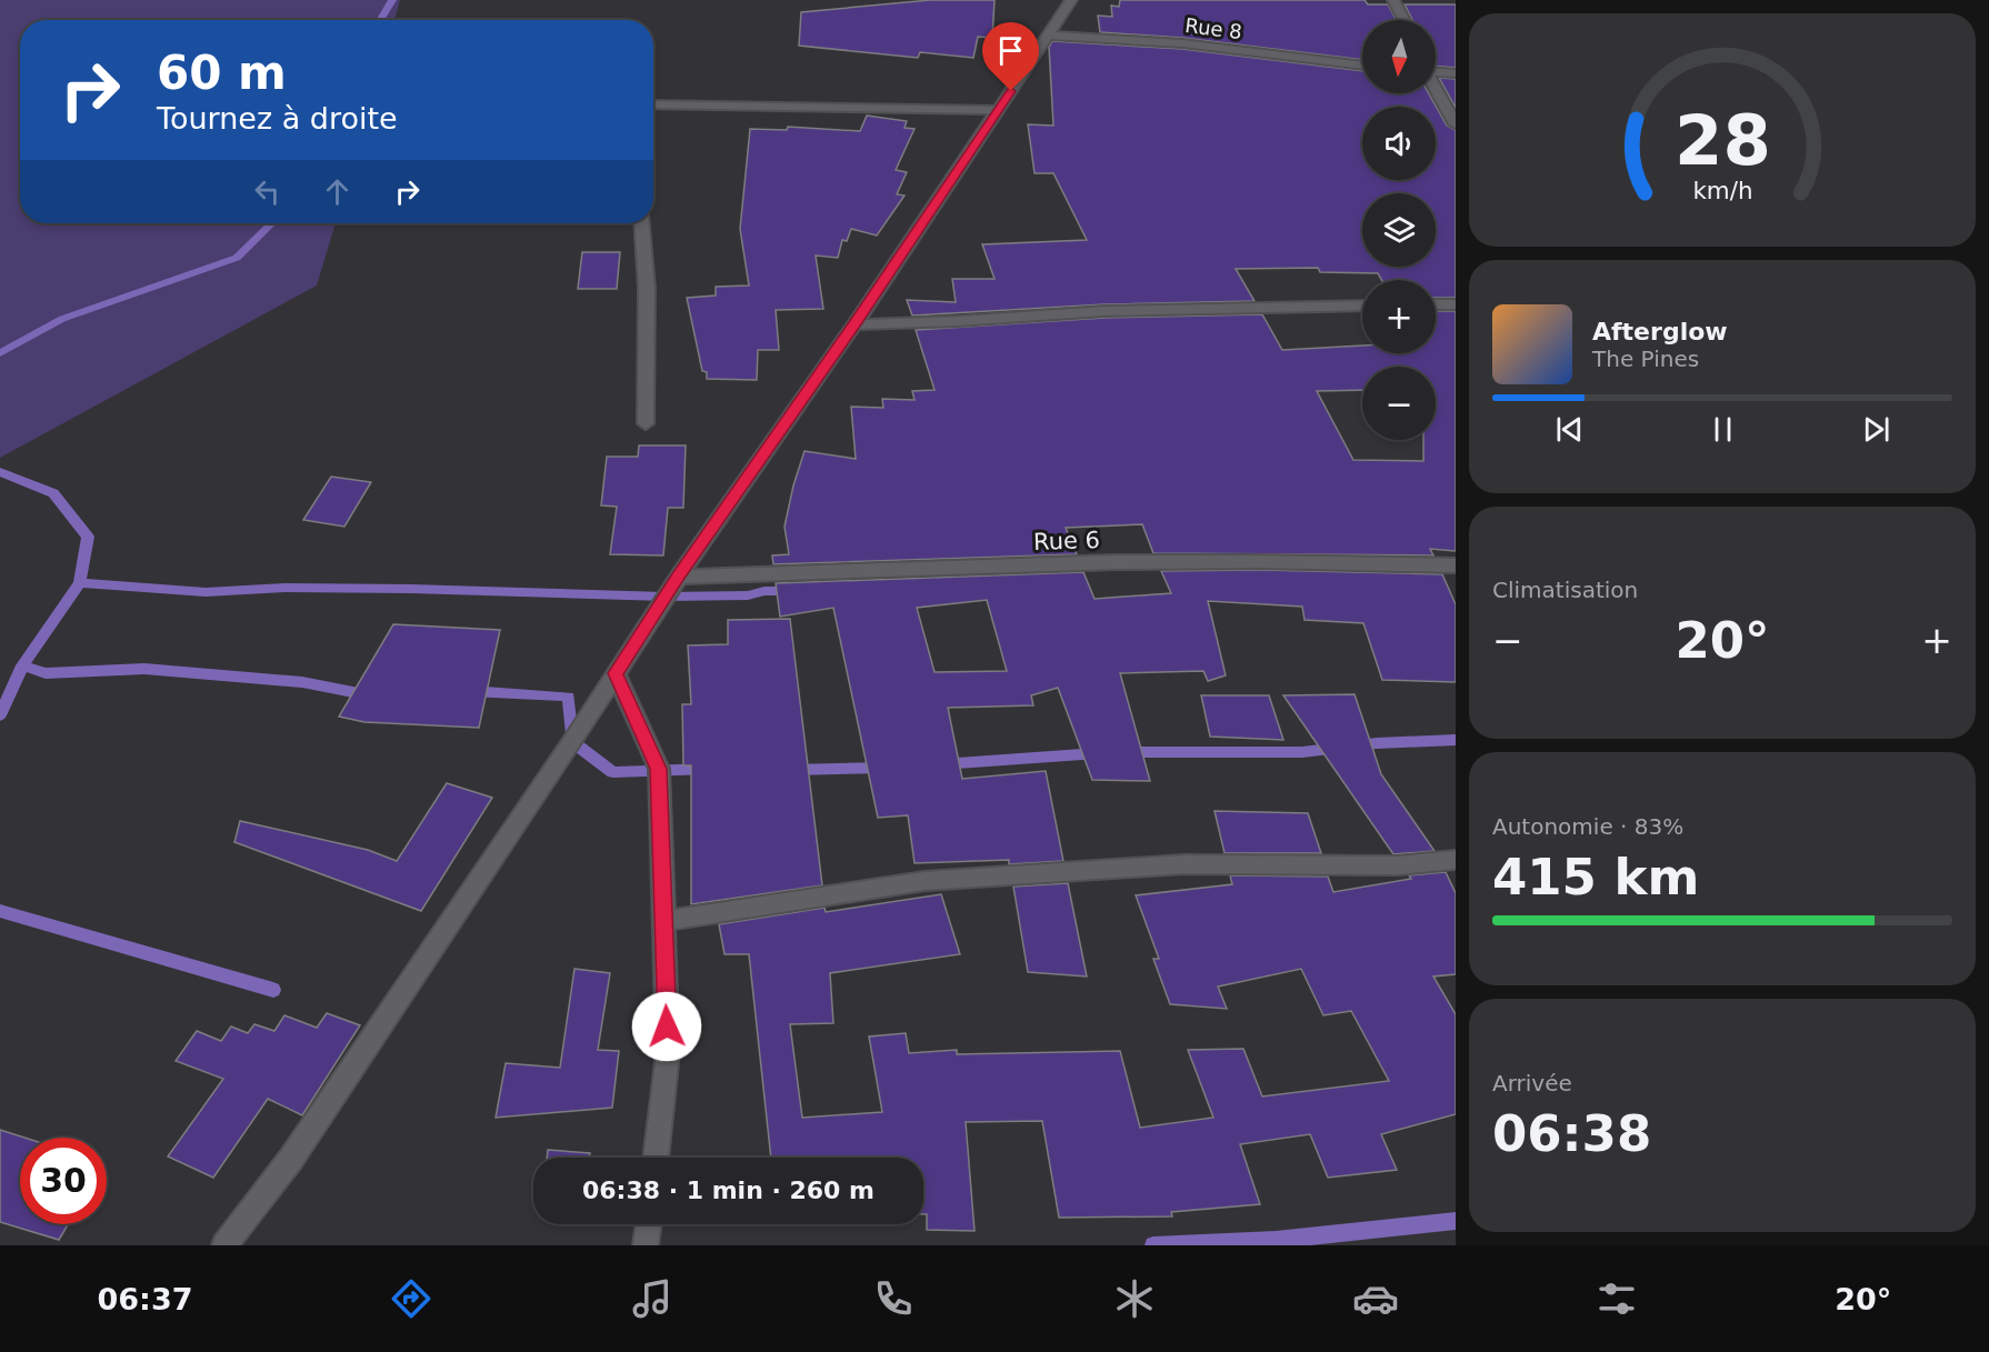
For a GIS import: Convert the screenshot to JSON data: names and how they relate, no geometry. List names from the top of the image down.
{
  "streets": {
    "street": ["Rue 8", "Rue 6"]
  },
  "north": "bottom",
  "page": {
    "map_buttons": ["+", "−"],
    "turn": ["60 m", "Tournez à droite"],
    "song": ["Afterglow", "The Pines"],
    "tile": [
      "Climatisation",
      ["Autonomie · 83%", "415 km"],
      ["Arrivée", "06:38"]
    ],
    "heat": ["−", "20°", "+"],
    "limit": "30",
    "trip": "06:38 · 1 min · 260 m",
    "tabs": ["06:37", "20°"],
    "gauge": ["28", "km/h"]
  }
}
